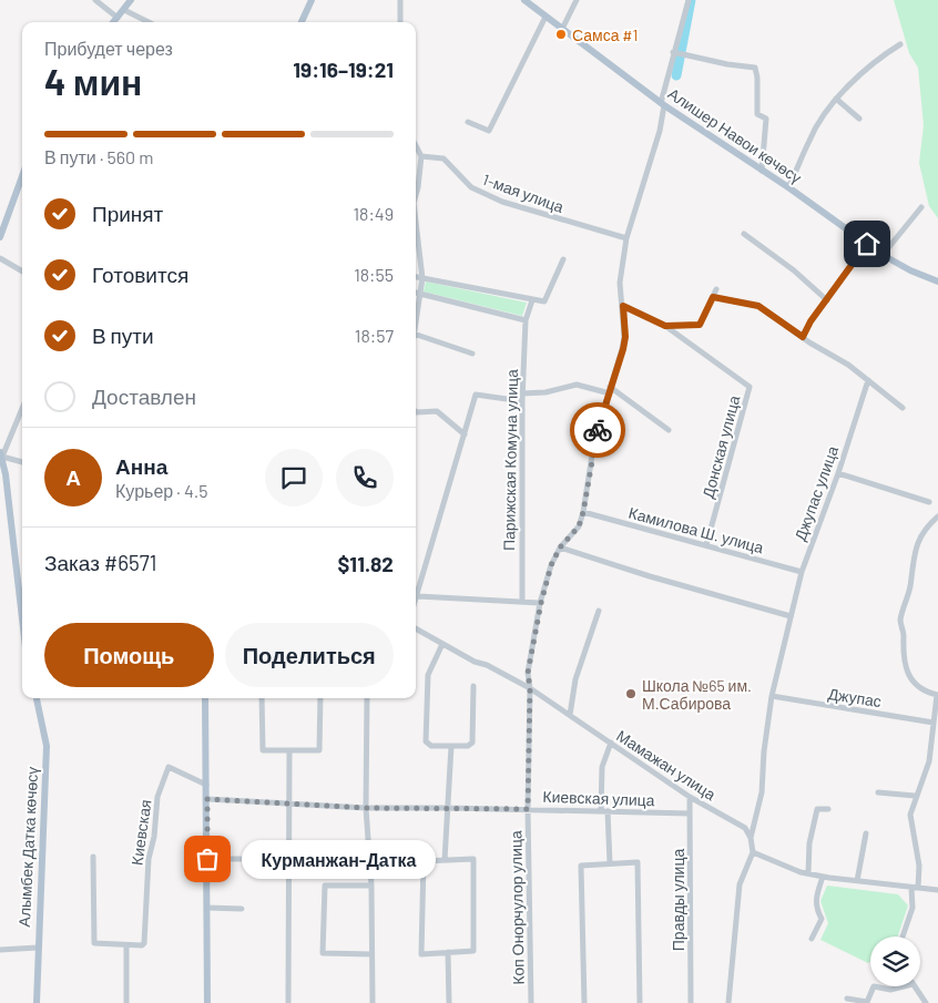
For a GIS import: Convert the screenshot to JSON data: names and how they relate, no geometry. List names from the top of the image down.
{
  "streets": {
    "main road": ["Алишер Навои көчөсү", "Алымбек Датка көчөсү"],
    "street": [
      "1-мая улица",
      "Донская улица",
      "Парижская Комуна улица",
      "Джупас улица",
      "Камилова Ш. улица",
      "Джупас",
      "Мамажан улица",
      "Киевская улица",
      "Киевская",
      "Правды улица",
      "Коп Онорчулор улица"
    ]
  },
  "crossings": [
    ["Алишер Навои көчөсү", "Коп Онорчулор улица"],
    ["1-мая улица", "Коп Онорчулор улица"],
    ["Донская улица", "Камилова Ш. улица"],
    ["Джупас улица", "Камилова Ш. улица"],
    ["Джупас улица", "Джупас"],
    ["Джупас улица", "Мамажан улица"],
    ["Камилова Ш. улица", "Коп Онорчулор улица"],
    ["Мамажан улица", "Правды улица"],
    ["Мамажан улица", "Коп Онорчулор улица"],
    ["Киевская улица", "Правды улица"],
    ["Киевская улица", "Коп Онорчулор улица"]
  ],
  "places": ["Самса #1", "Школа №65 им. М.Сабирова", "Курманжан-Датка"],
  "page": {
    "heading": ["4 мин", "Прибудет через", "19:16–19:21"],
    "panel": [
      "Анна",
      "Курьер · 4.5",
      "Заказ #6571",
      "$11.82"
    ],
    "bar": "В пути · 560 m",
    "list": [
      ["Принят", "18:49"],
      ["Готовится", "18:55"],
      ["В пути", "18:57"],
      "Доставлен"
    ],
    "round": "А",
    "buttons": ["Помощь", "Поделиться"],
    "bubble": "Курманжан-Датка"
  }
}
